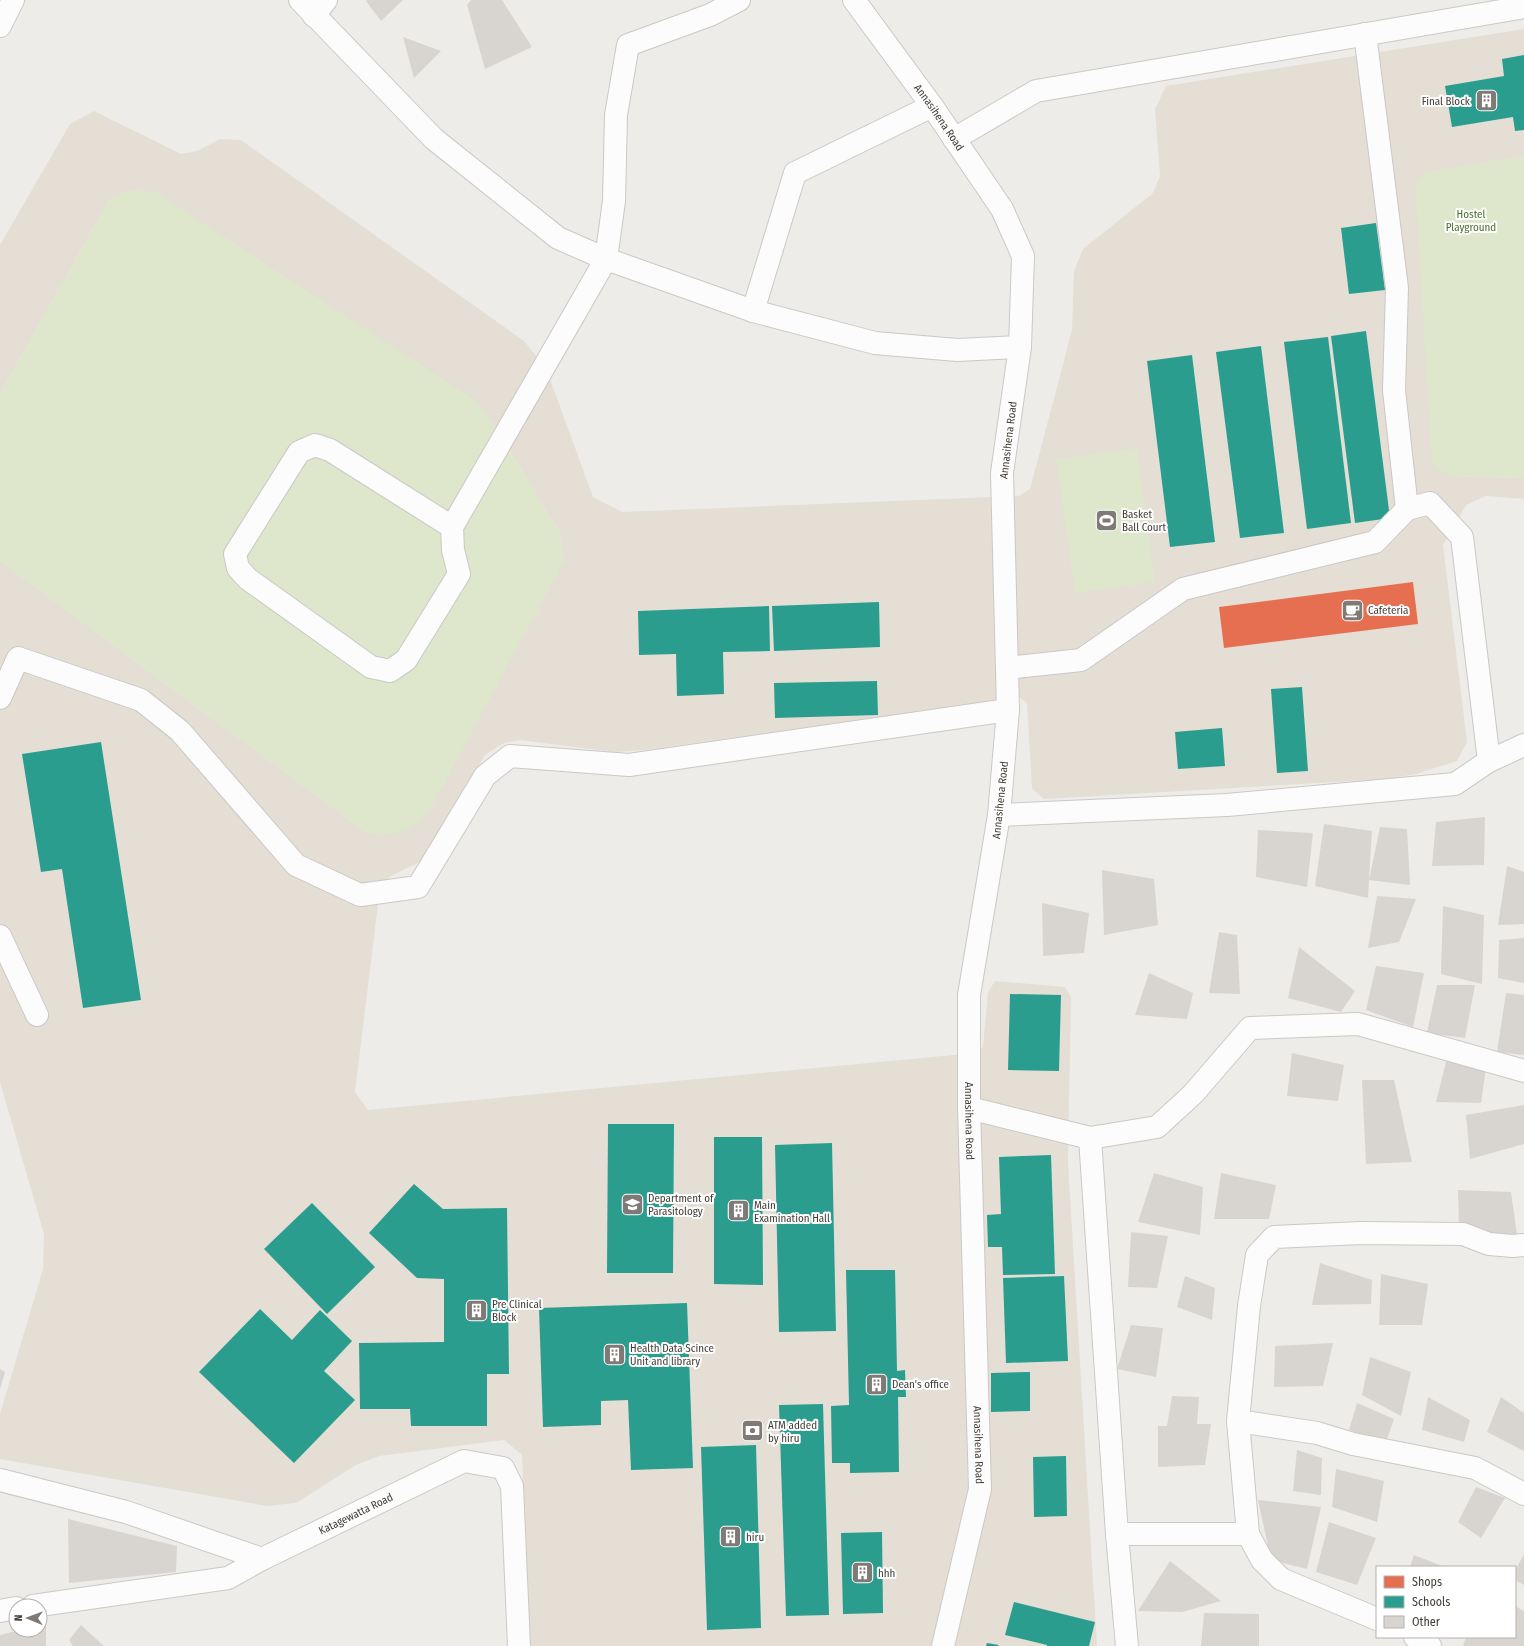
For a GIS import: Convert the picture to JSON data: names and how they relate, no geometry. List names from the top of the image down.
{
  "streets": {
    "street": ["Annasihena Road", "Katagewatta Road"]
  },
  "parks": ["Hostel Playground"],
  "places": {
    "building": [
      "Final Block",
      "Main Examination Hall",
      "Pre Clinical Block",
      "Health Data Scince Unit and library",
      "Dean's office",
      "hiru",
      "hhh"
    ],
    "sports": ["Basket Ball Court"],
    "cafe": ["Cafeteria"],
    "school or university": ["Department of Parasitology"],
    "bank": ["ATM added by hiru"]
  },
  "legend": ["Shops", "Schools", "Other"],
  "north": "left"
}
